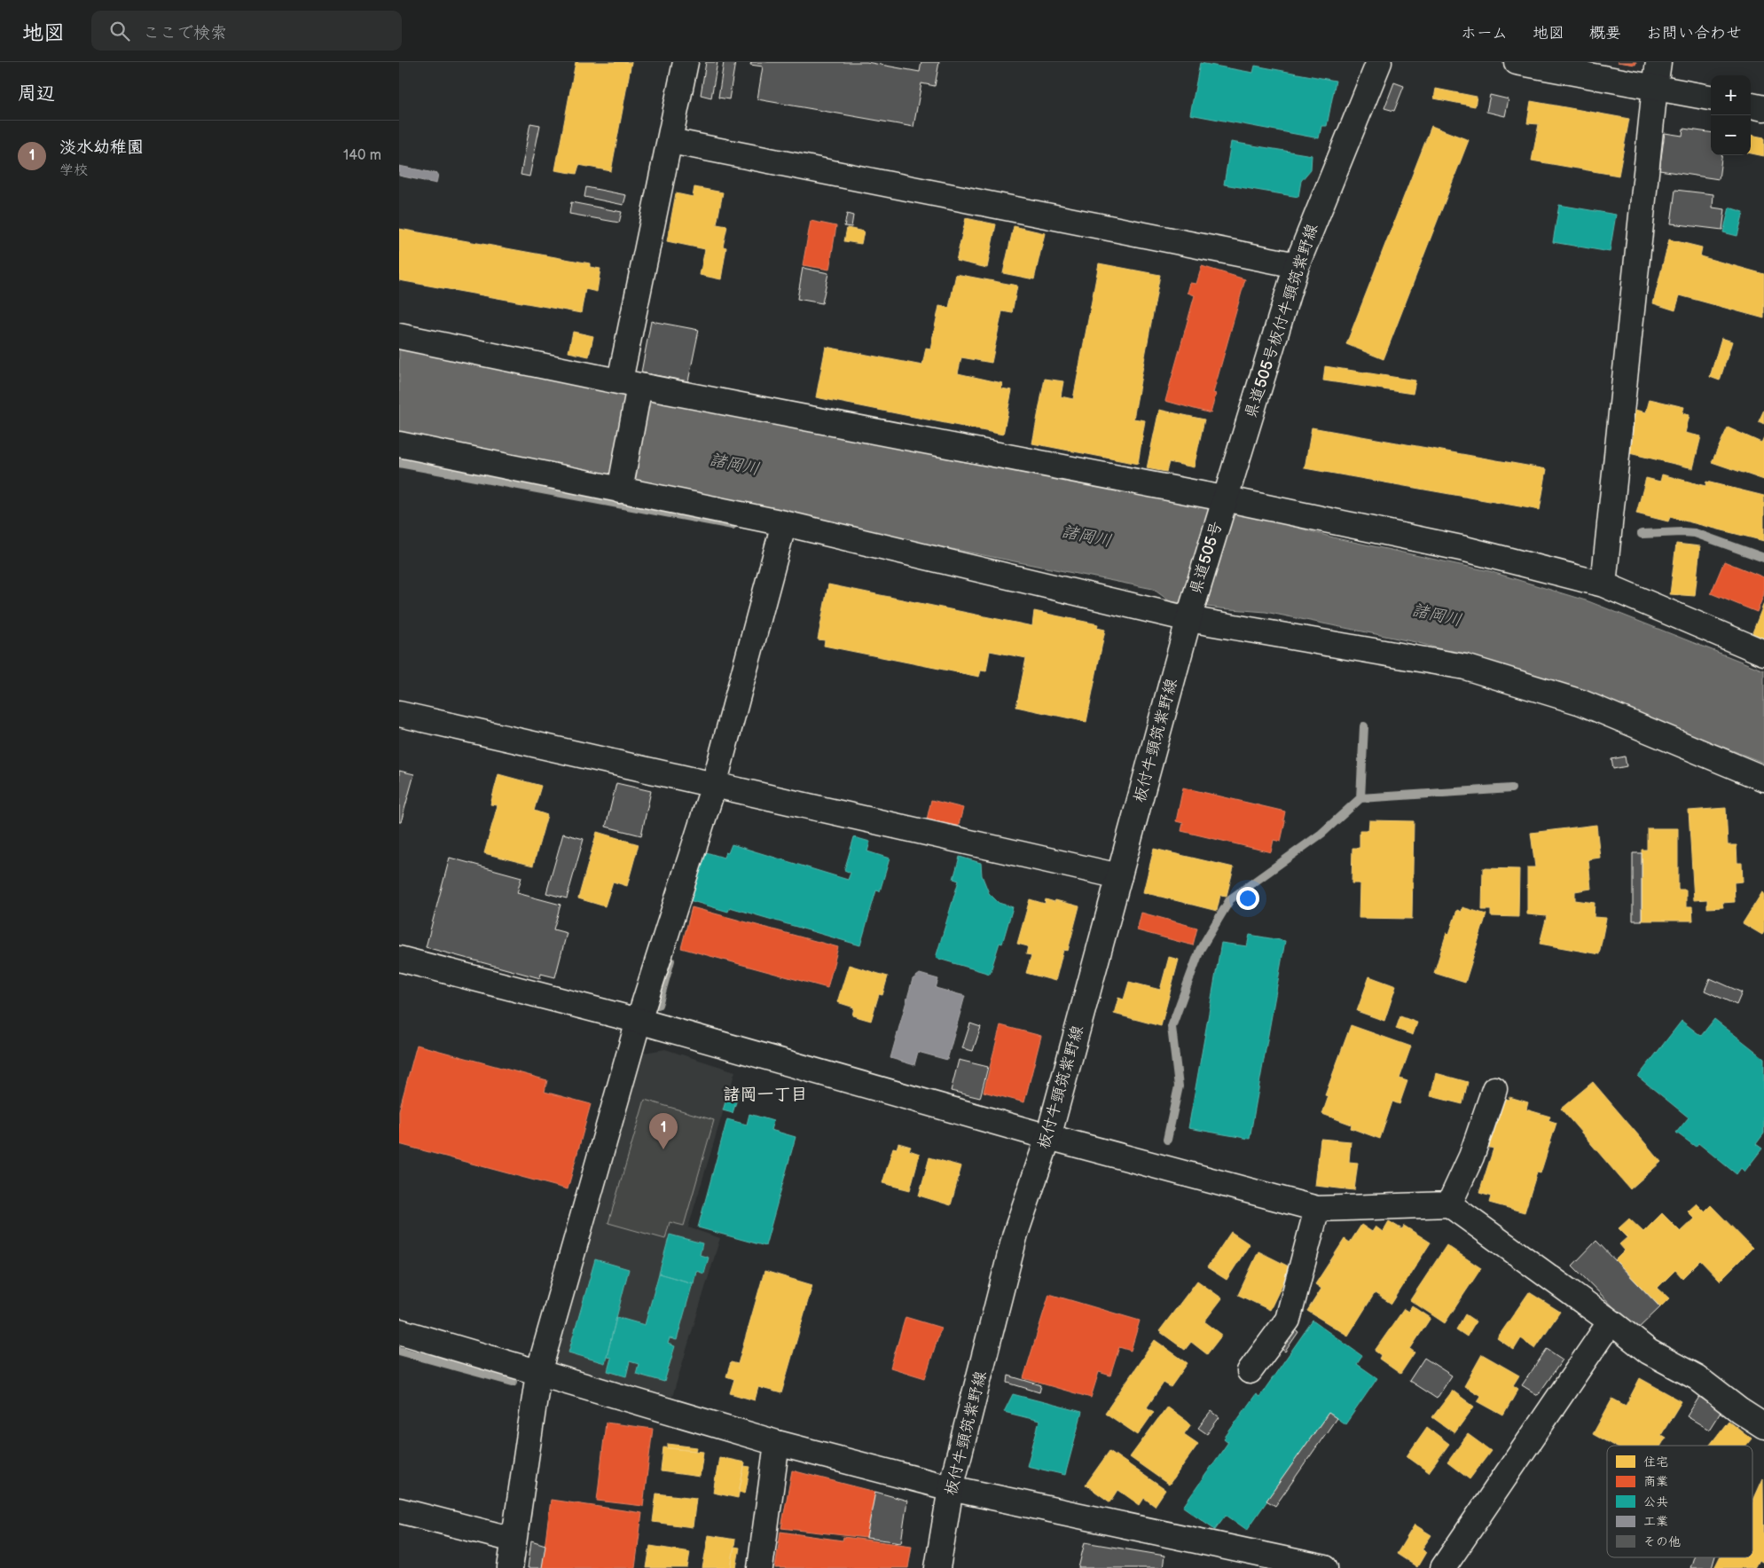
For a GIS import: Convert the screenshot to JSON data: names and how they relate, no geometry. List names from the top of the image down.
{
  "streets": {
    "street": ["県道505号板付牛頸筑紫野線", "県道505号", "板付牛頸筑紫野線"]
  },
  "crossings": [
    ["県道505号板付牛頸筑紫野線", "県道505号"],
    ["県道505号", "板付牛頸筑紫野線"]
  ],
  "districts": ["諸岡一丁目"],
  "water": ["諸岡川"],
  "legend": [
    "住宅",
    "商業",
    "公共",
    "工業",
    "その他"
  ],
  "page": {
    "header": "地図",
    "search": "ここで検索",
    "nav": [
      "ホーム",
      "地図",
      "概要",
      "お問い合わせ"
    ],
    "heading": "周辺",
    "map_buttons": ["+", "−"],
    "list": [
      {
        "mark": "1",
        "name": "淡水幼稚園",
        "note": "学校",
        "value": "140 m"
      }
    ],
    "pins": "1"
  }
}
